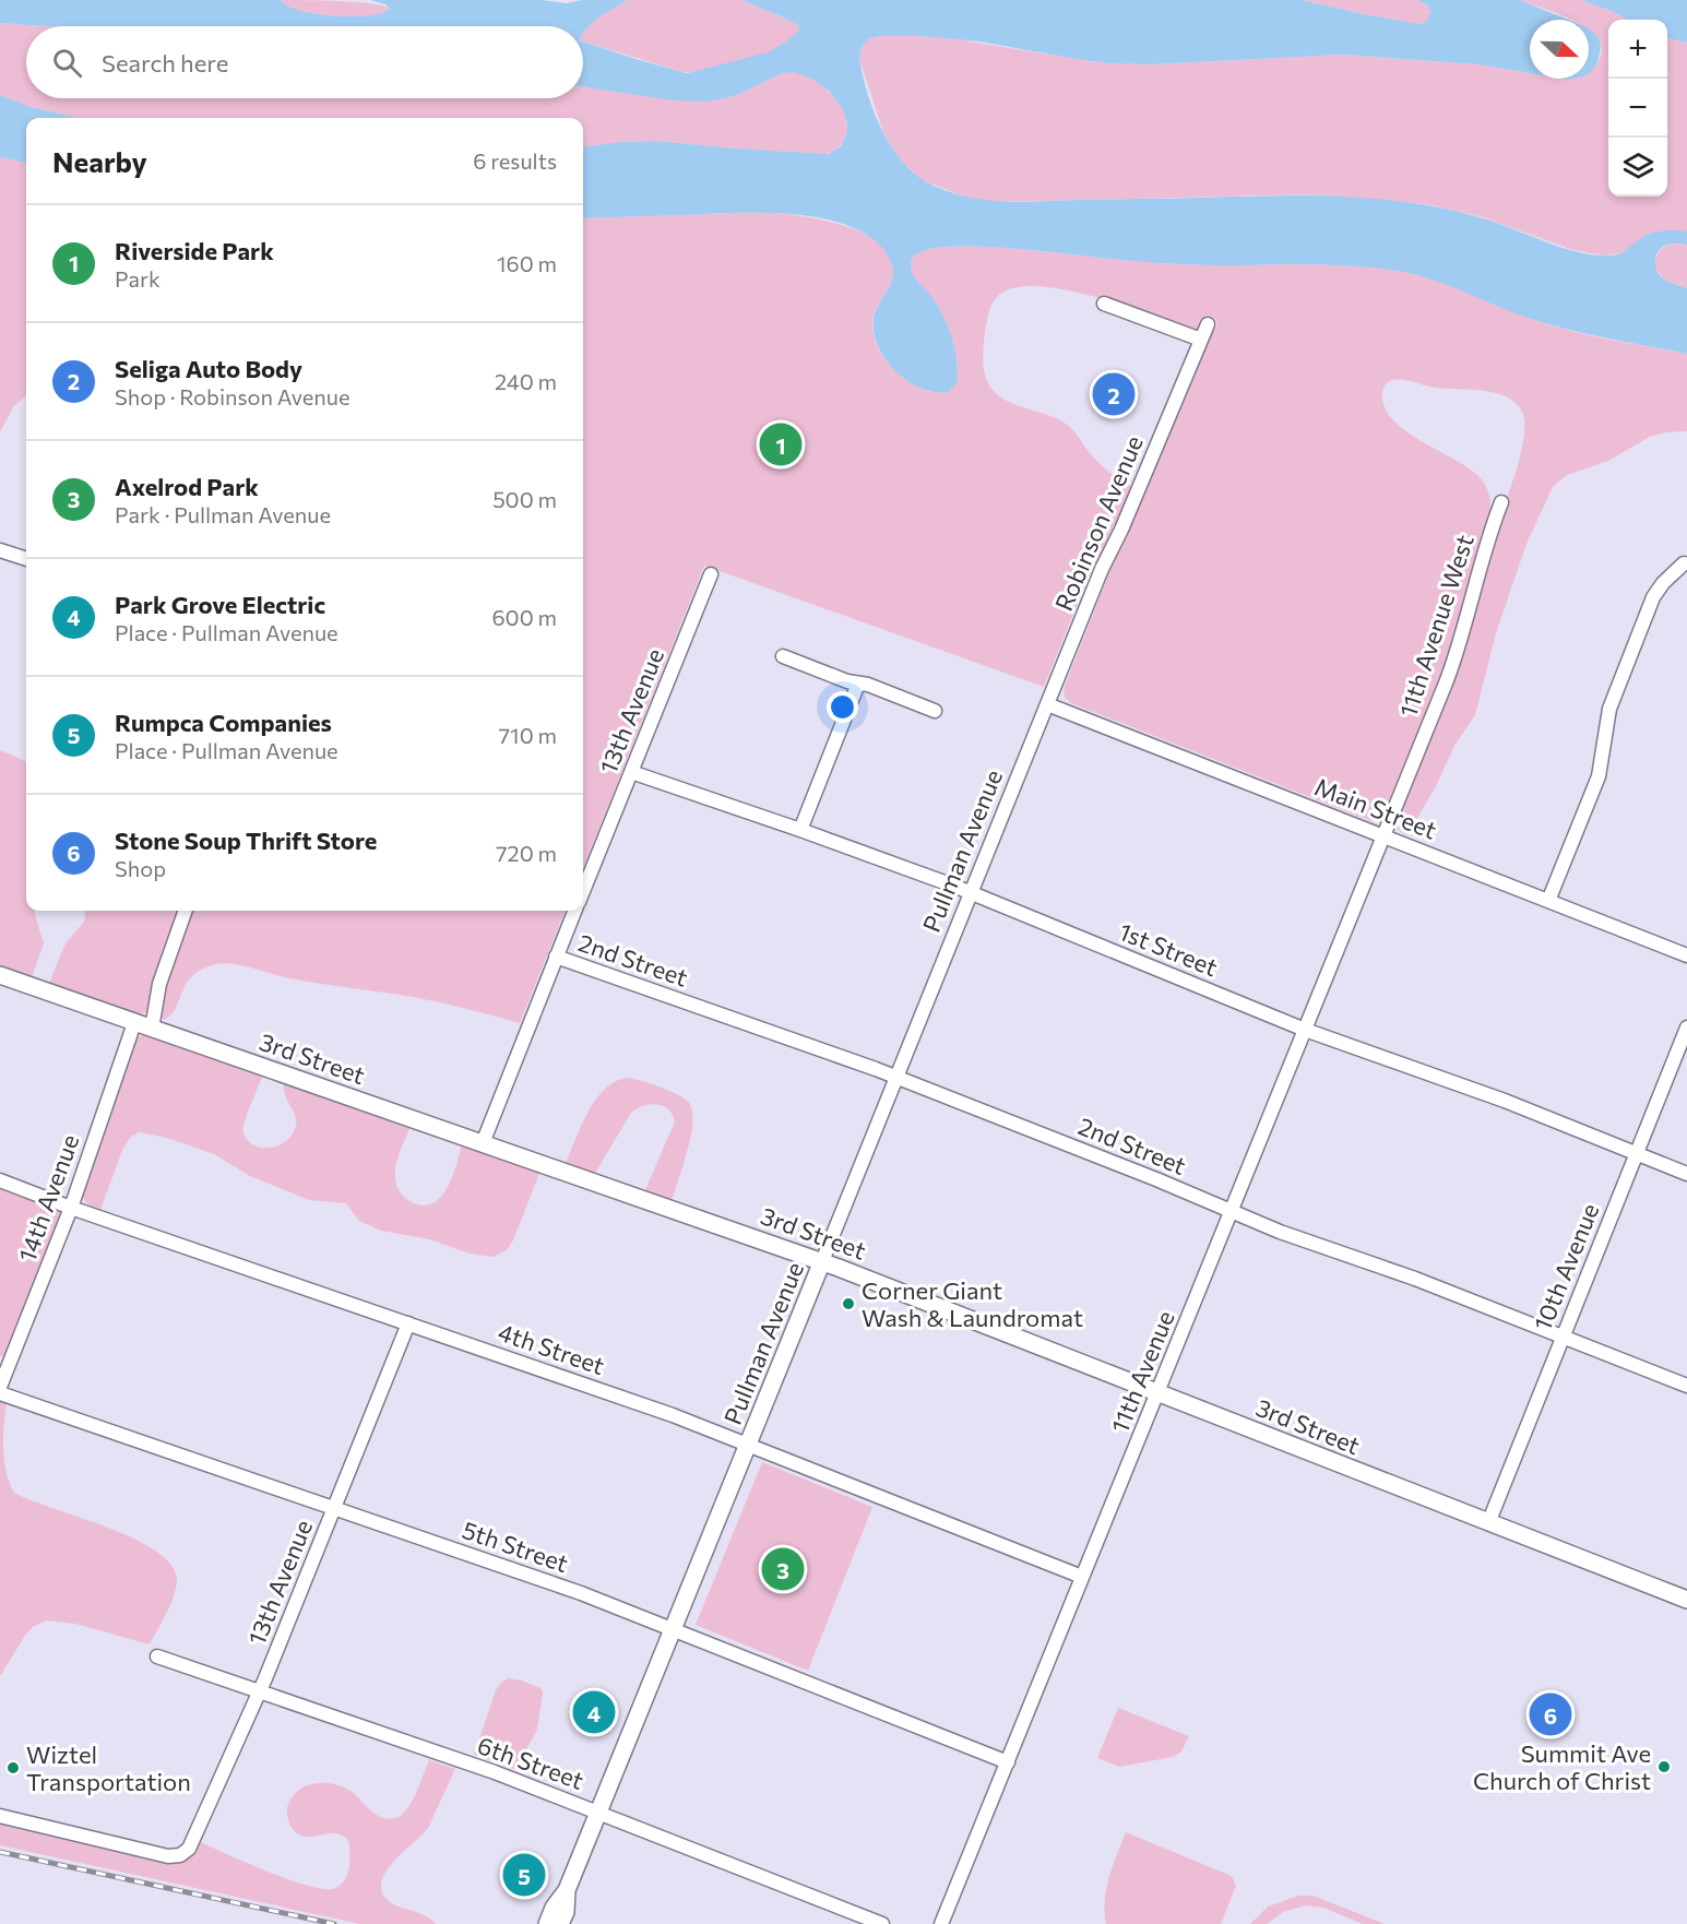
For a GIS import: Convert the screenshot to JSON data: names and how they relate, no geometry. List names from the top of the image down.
{
  "streets": {
    "street": [
      "Robinson Avenue",
      "11th Avenue West",
      "13th Avenue",
      "Main Street",
      "Pullman Avenue",
      "1st Street",
      "2nd Street",
      "3rd Street",
      "14th Avenue",
      "10th Avenue",
      "4th Street",
      "11th Avenue",
      "5th Street",
      "6th Street"
    ]
  },
  "crossings": [
    ["Robinson Avenue", "Main Street"],
    ["Robinson Avenue", "Pullman Avenue"],
    ["11th Avenue West", "Main Street"],
    ["11th Avenue West", "11th Avenue"],
    ["13th Avenue", "1st Street"],
    ["13th Avenue", "2nd Street"],
    ["13th Avenue", "3rd Street"],
    ["13th Avenue", "4th Street"],
    ["13th Avenue", "5th Street"],
    ["13th Avenue", "6th Street"],
    ["Main Street", "Pullman Avenue"],
    ["Main Street", "11th Avenue"],
    ["Pullman Avenue", "1st Street"],
    ["Pullman Avenue", "2nd Street"],
    ["Pullman Avenue", "3rd Street"],
    ["Pullman Avenue", "4th Street"],
    ["Pullman Avenue", "5th Street"],
    ["Pullman Avenue", "6th Street"],
    ["1st Street", "10th Avenue"],
    ["1st Street", "11th Avenue"],
    ["2nd Street", "10th Avenue"],
    ["2nd Street", "11th Avenue"],
    ["3rd Street", "14th Avenue"],
    ["3rd Street", "10th Avenue"],
    ["3rd Street", "11th Avenue"],
    ["14th Avenue", "4th Street"],
    ["4th Street", "11th Avenue"],
    ["11th Avenue", "5th Street"]
  ],
  "places": ["Corner Giant Wash & Laundromat", "Summit Ave Church of Christ", "Wiztel Transportation"],
  "north": "right",
  "page": {
    "map_buttons": ["+", "−"],
    "search": "Search here",
    "heading": ["Nearby", "6 results"],
    "list": [
      {
        "mark": "1",
        "name": "Riverside Park",
        "note": "Park",
        "value": "160 m"
      },
      {
        "mark": "2",
        "name": "Seliga Auto Body",
        "note": "Shop · Robinson Avenue",
        "value": "240 m"
      },
      {
        "mark": "3",
        "name": "Axelrod Park",
        "note": "Park · Pullman Avenue",
        "value": "500 m"
      },
      {
        "mark": "4",
        "name": "Park Grove Electric",
        "note": "Place · Pullman Avenue",
        "value": "600 m"
      },
      {
        "mark": "5",
        "name": "Rumpca Companies",
        "note": "Place · Pullman Avenue",
        "value": "710 m"
      },
      {
        "mark": "6",
        "name": "Stone Soup Thrift Store",
        "note": "Shop",
        "value": "720 m"
      }
    ],
    "pins": [
      "2",
      "1",
      "3",
      "4",
      "6",
      "5"
    ]
  }
}
